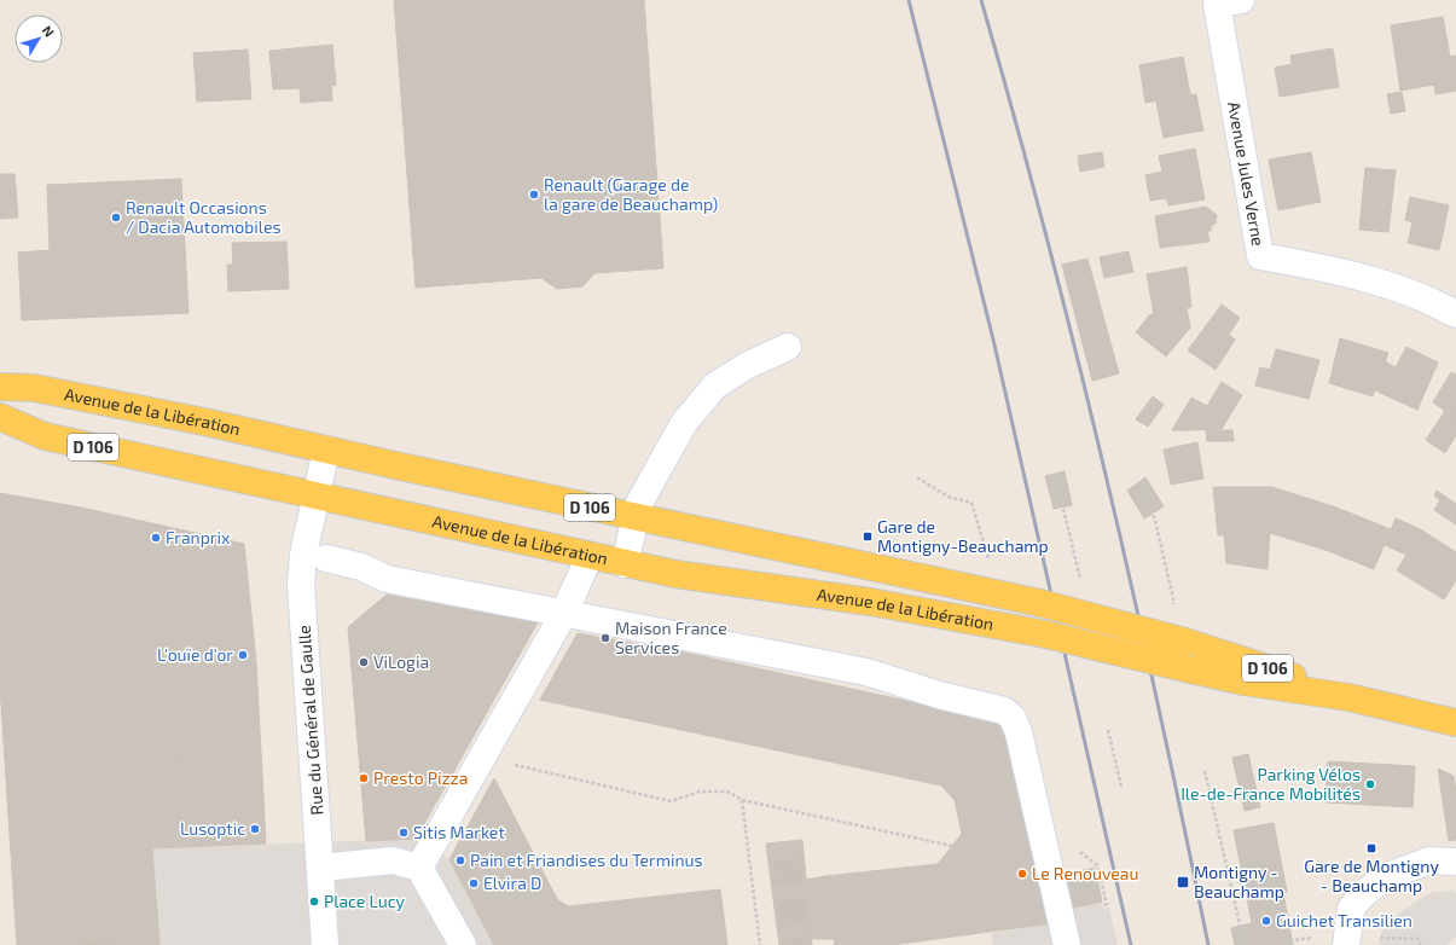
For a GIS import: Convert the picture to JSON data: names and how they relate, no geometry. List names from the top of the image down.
{
  "streets": {
    "main road": ["Avenue de la Libération", "D 106"],
    "street": ["Avenue Jules Verne", "Rue du Général de Gaulle"]
  },
  "crossings": [
    ["Avenue de la Libération", "D 106"],
    ["Avenue de la Libération", "Rue du Général de Gaulle"]
  ],
  "places": {
    "other": [
      "Renault (Garage de la gare de Beauchamp)",
      "Renault Occasions / Dacia Automobiles",
      "Franprix",
      "Maison France Services",
      "L'ouïe d'or",
      "ViLogia",
      "Presto Pizza",
      "Parking Vélos Ile-de-France Mobilités",
      "Lusoptic",
      "Sitis Market",
      "Pain et Friandises du Terminus",
      "Le Renouveau",
      "Elvira D",
      "Place Lucy",
      "Guichet Transilien"
    ],
    "transit": ["Gare de Montigny-Beauchamp", "Gare de Montigny - Beauchamp", "Montigny - Beauchamp"]
  },
  "north": "top right"
}
